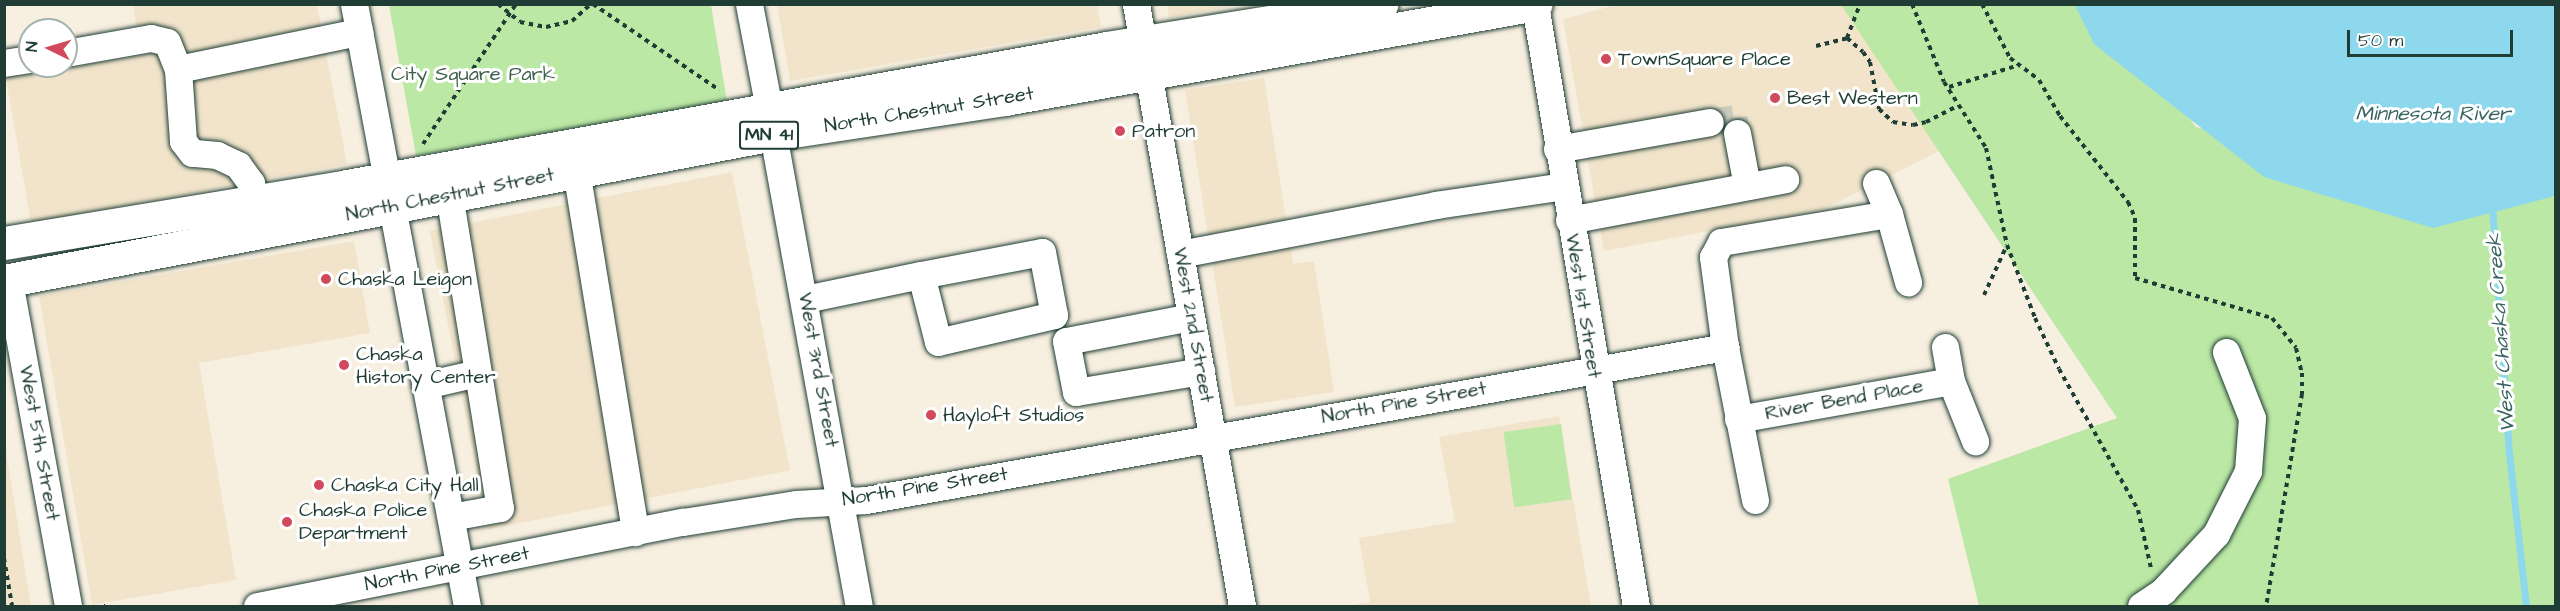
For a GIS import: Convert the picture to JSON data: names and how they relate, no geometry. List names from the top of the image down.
{
  "streets": {
    "main road": ["North Chestnut Street", "MN 41"],
    "street": [
      "West 1st Street",
      "West 2nd Street",
      "West 3rd Street",
      "River Bend Place",
      "North Pine Street",
      "West 5th Street"
    ]
  },
  "crossings": [
    ["North Chestnut Street", "West 1st Street"],
    ["North Chestnut Street", "West 2nd Street"],
    ["North Chestnut Street", "West 3rd Street"],
    ["North Chestnut Street", "West 5th Street"],
    ["West 1st Street", "North Pine Street"],
    ["West 2nd Street", "North Pine Street"],
    ["West 3rd Street", "North Pine Street"],
    ["River Bend Place", "North Pine Street"]
  ],
  "water": ["Minnesota River", "West Chaska Creek"],
  "parks": ["City Square Park"],
  "places": [
    "TownSquare Place",
    "Best Western",
    "Patron",
    "Chaska Leigon",
    "Chaska History Center",
    "Hayloft Studios",
    "Chaska City Hall",
    "Chaska Police Department"
  ],
  "scale_bar": "50 m",
  "north": "left"
}
